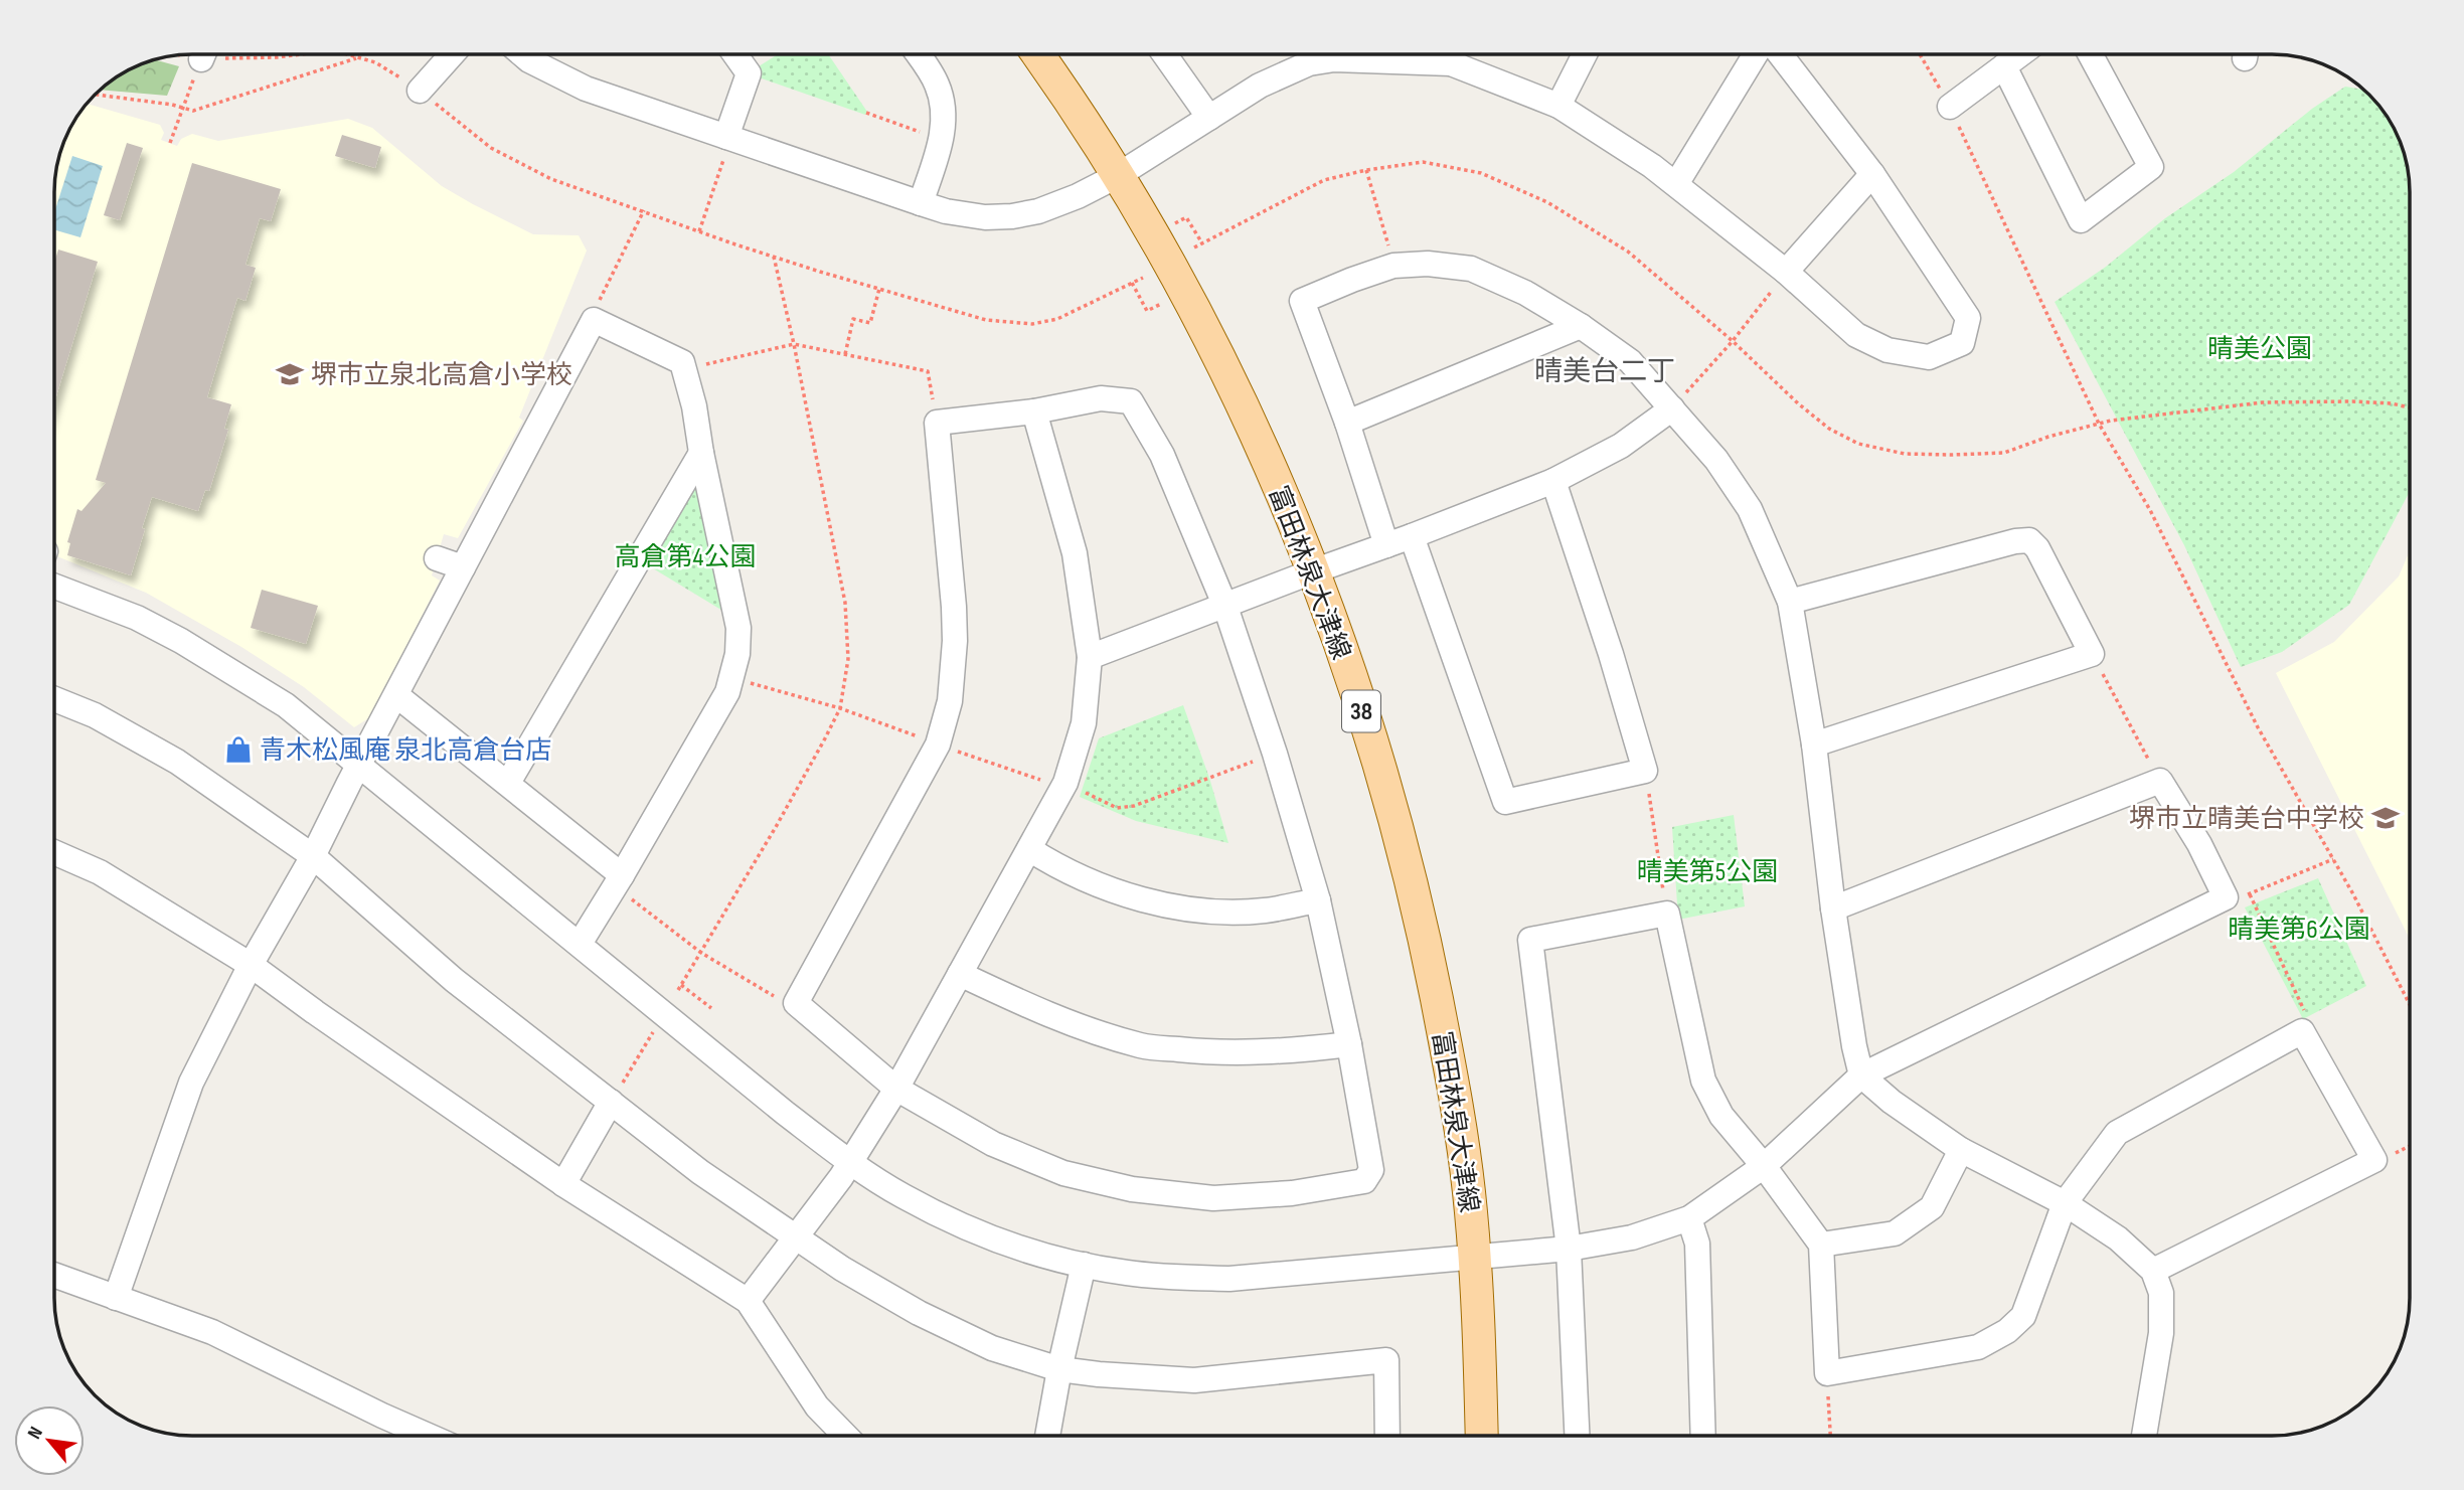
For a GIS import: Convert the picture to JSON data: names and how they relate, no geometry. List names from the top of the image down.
{
  "streets": {
    "main road": ["富田林泉大津線", "38"]
  },
  "districts": ["晴美台二丁"],
  "parks": [
    "晴美公園",
    "高倉第4公園",
    "晴美第5公園",
    "晴美第6公園"
  ],
  "places": {
    "school or university": ["堺市立泉北高倉小学校", "堺市立晴美台中学校"],
    "shop": ["青木松風庵 泉北高倉台店"]
  },
  "north": "top left"
}
